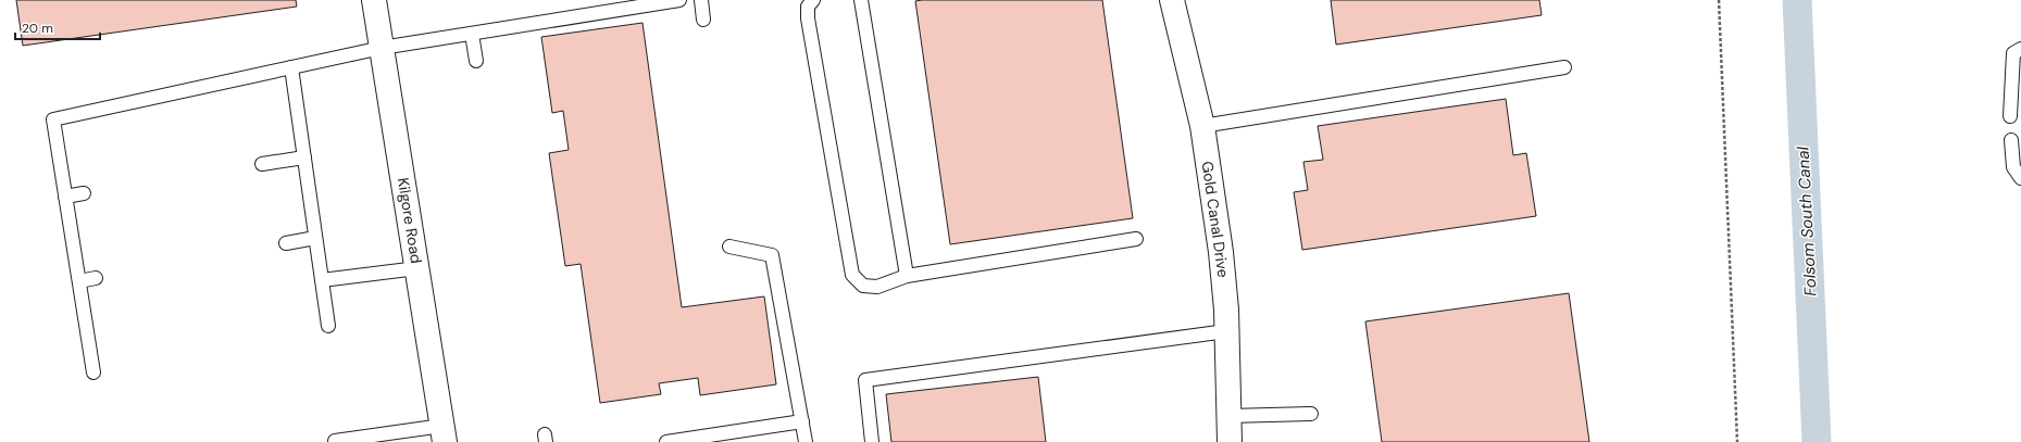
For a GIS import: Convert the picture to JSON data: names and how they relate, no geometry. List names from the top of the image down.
{
  "streets": {
    "street": ["Gold Canal Drive", "Kilgore Road"]
  },
  "water": ["Folsom South Canal"],
  "scale_bar": "20 m"
}
